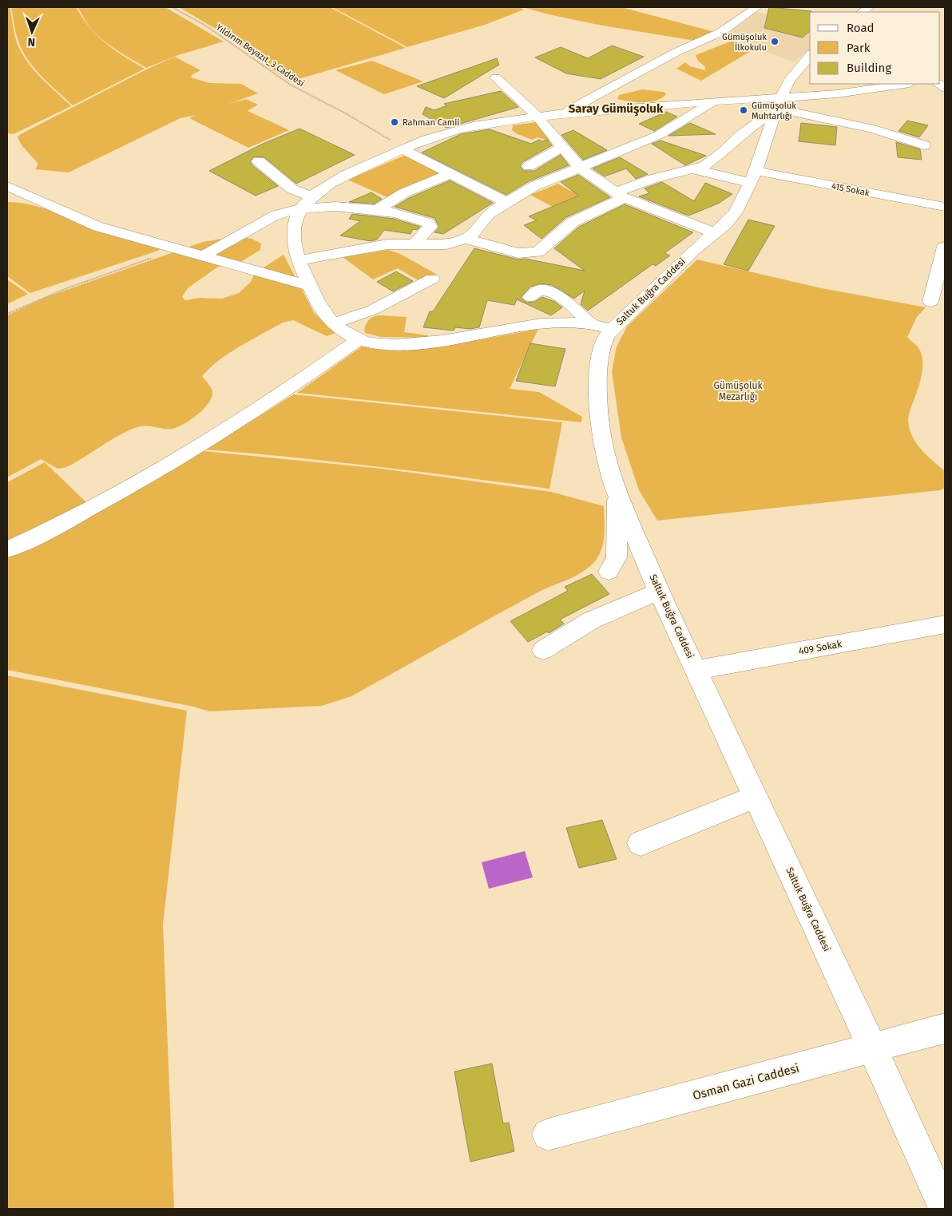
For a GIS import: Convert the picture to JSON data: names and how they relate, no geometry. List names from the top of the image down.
{
  "streets": {
    "street": [
      "415 Sokak",
      "Saltuk Buğra Caddesi",
      "409 Sokak",
      "Osman Gazi Caddesi"
    ],
    "path": ["Yıldırım Beyazıt_3 Caddesi"]
  },
  "crossings": [
    ["415 Sokak", "Saltuk Buğra Caddesi"],
    ["Saltuk Buğra Caddesi", "409 Sokak"],
    ["Saltuk Buğra Caddesi", "Osman Gazi Caddesi"]
  ],
  "districts": ["Saray Gümüşoluk"],
  "parks": ["Gümüşoluk Mezarlığı"],
  "places": ["Gümüşoluk İlkokulu", "Gümüşoluk Muhtarlığı", "Rahman Camii"],
  "legend": ["Road", "Park", "Building"],
  "north": "bottom"
}
